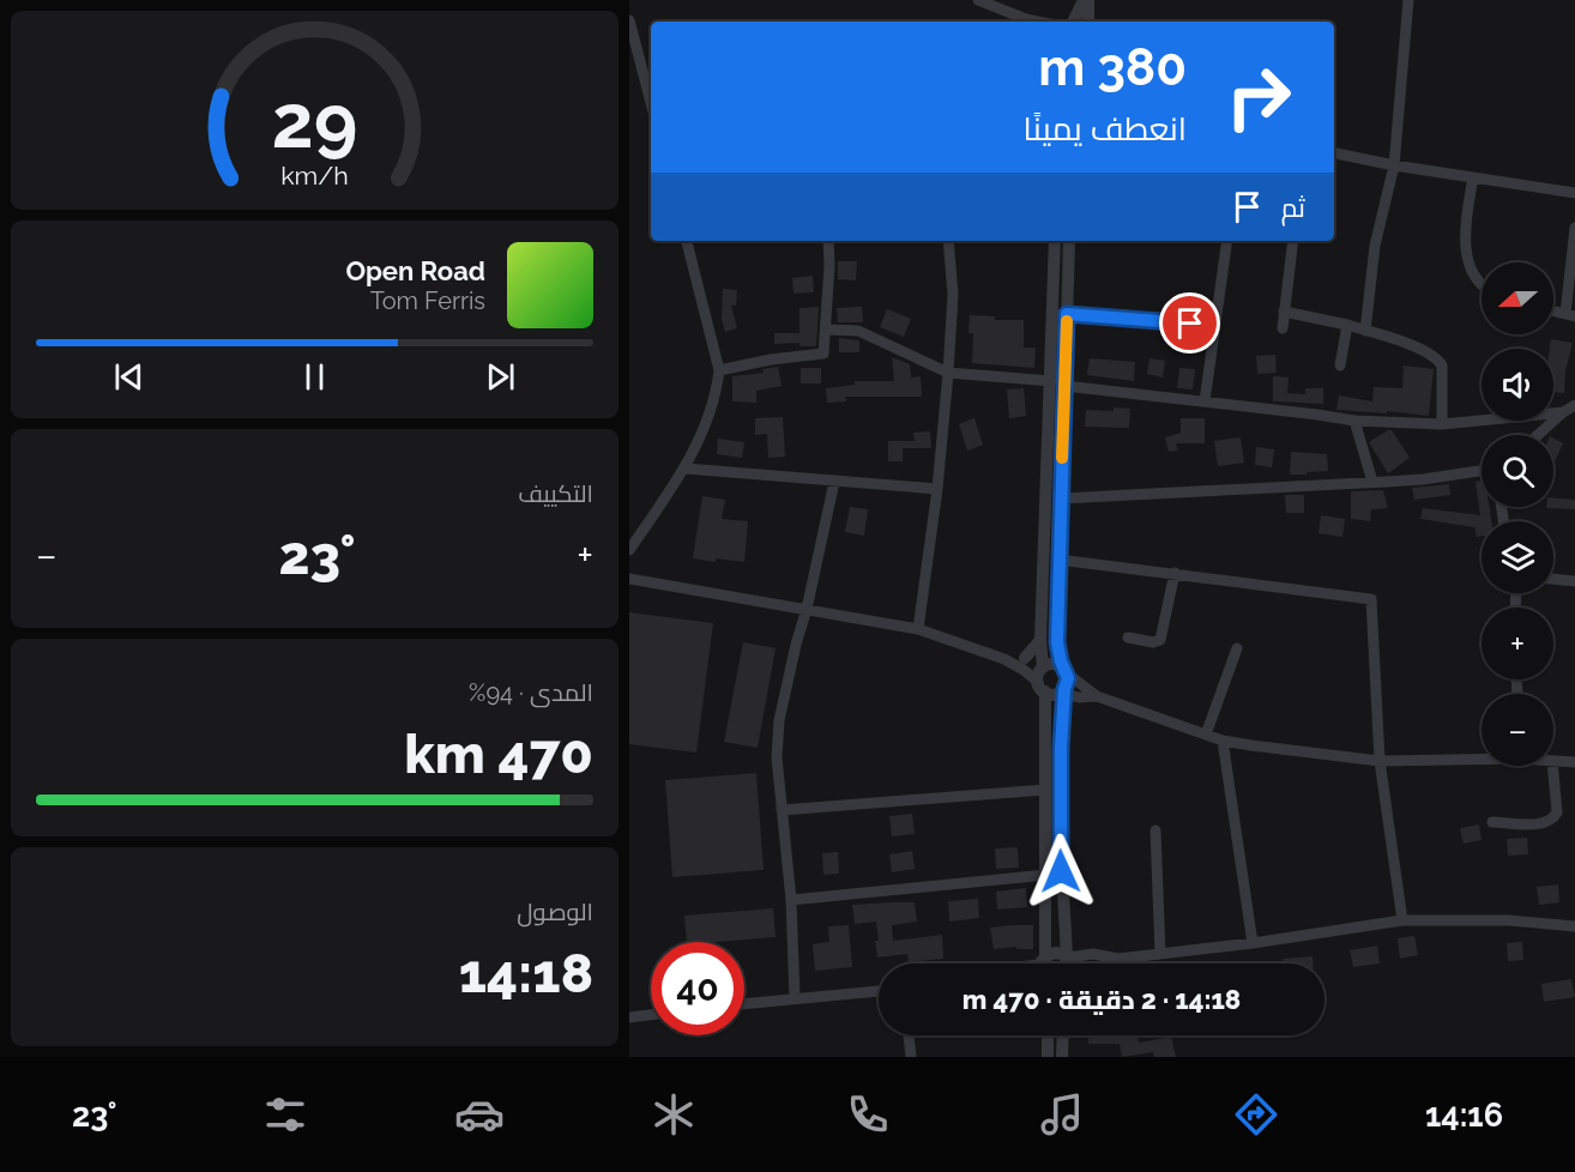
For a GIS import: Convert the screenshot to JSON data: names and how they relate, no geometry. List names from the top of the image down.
{
  "north": "left",
  "page": {
    "turn": ["380 m", "انعطف يمينًا"],
    "then": "ثم",
    "song": ["Open Road", "Tom Ferris"],
    "map_buttons": ["+", "−"],
    "tile": [
      "التكييف",
      ["المدى · 94%", "470 km"],
      ["الوصول", "14:18"]
    ],
    "heat": ["−", "23°", "+"],
    "limit": "40",
    "trip": "14:18 · 2 دقيقة · 470 m",
    "tabs": ["14:16", "23°"],
    "gauge": ["29", "km/h"]
  }
}
